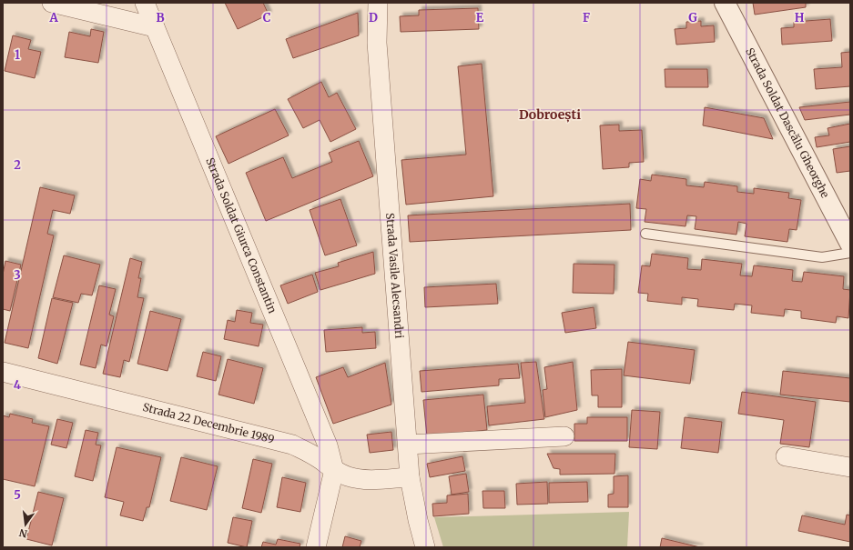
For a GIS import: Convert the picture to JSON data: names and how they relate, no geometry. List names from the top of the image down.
{
  "streets": {
    "street": [
      "Strada Soldat Dascălu Gheorghe",
      "Strada Soldat Giurca Constantin",
      "Strada Vasile Alecsandri",
      "Strada 22 Decembrie 1989"
    ]
  },
  "crossings": [
    ["Strada Soldat Giurca Constantin", "Strada 22 Decembrie 1989"],
    ["Strada Vasile Alecsandri", "Strada 22 Decembrie 1989"]
  ],
  "districts": ["Dobroești"],
  "north": "bottom",
  "grid": {
    "columns": [
      "A",
      "B",
      "C",
      "D",
      "E",
      "F",
      "G",
      "H"
    ],
    "rows": [
      "1",
      "2",
      "3",
      "4",
      "5"
    ]
  }
}
